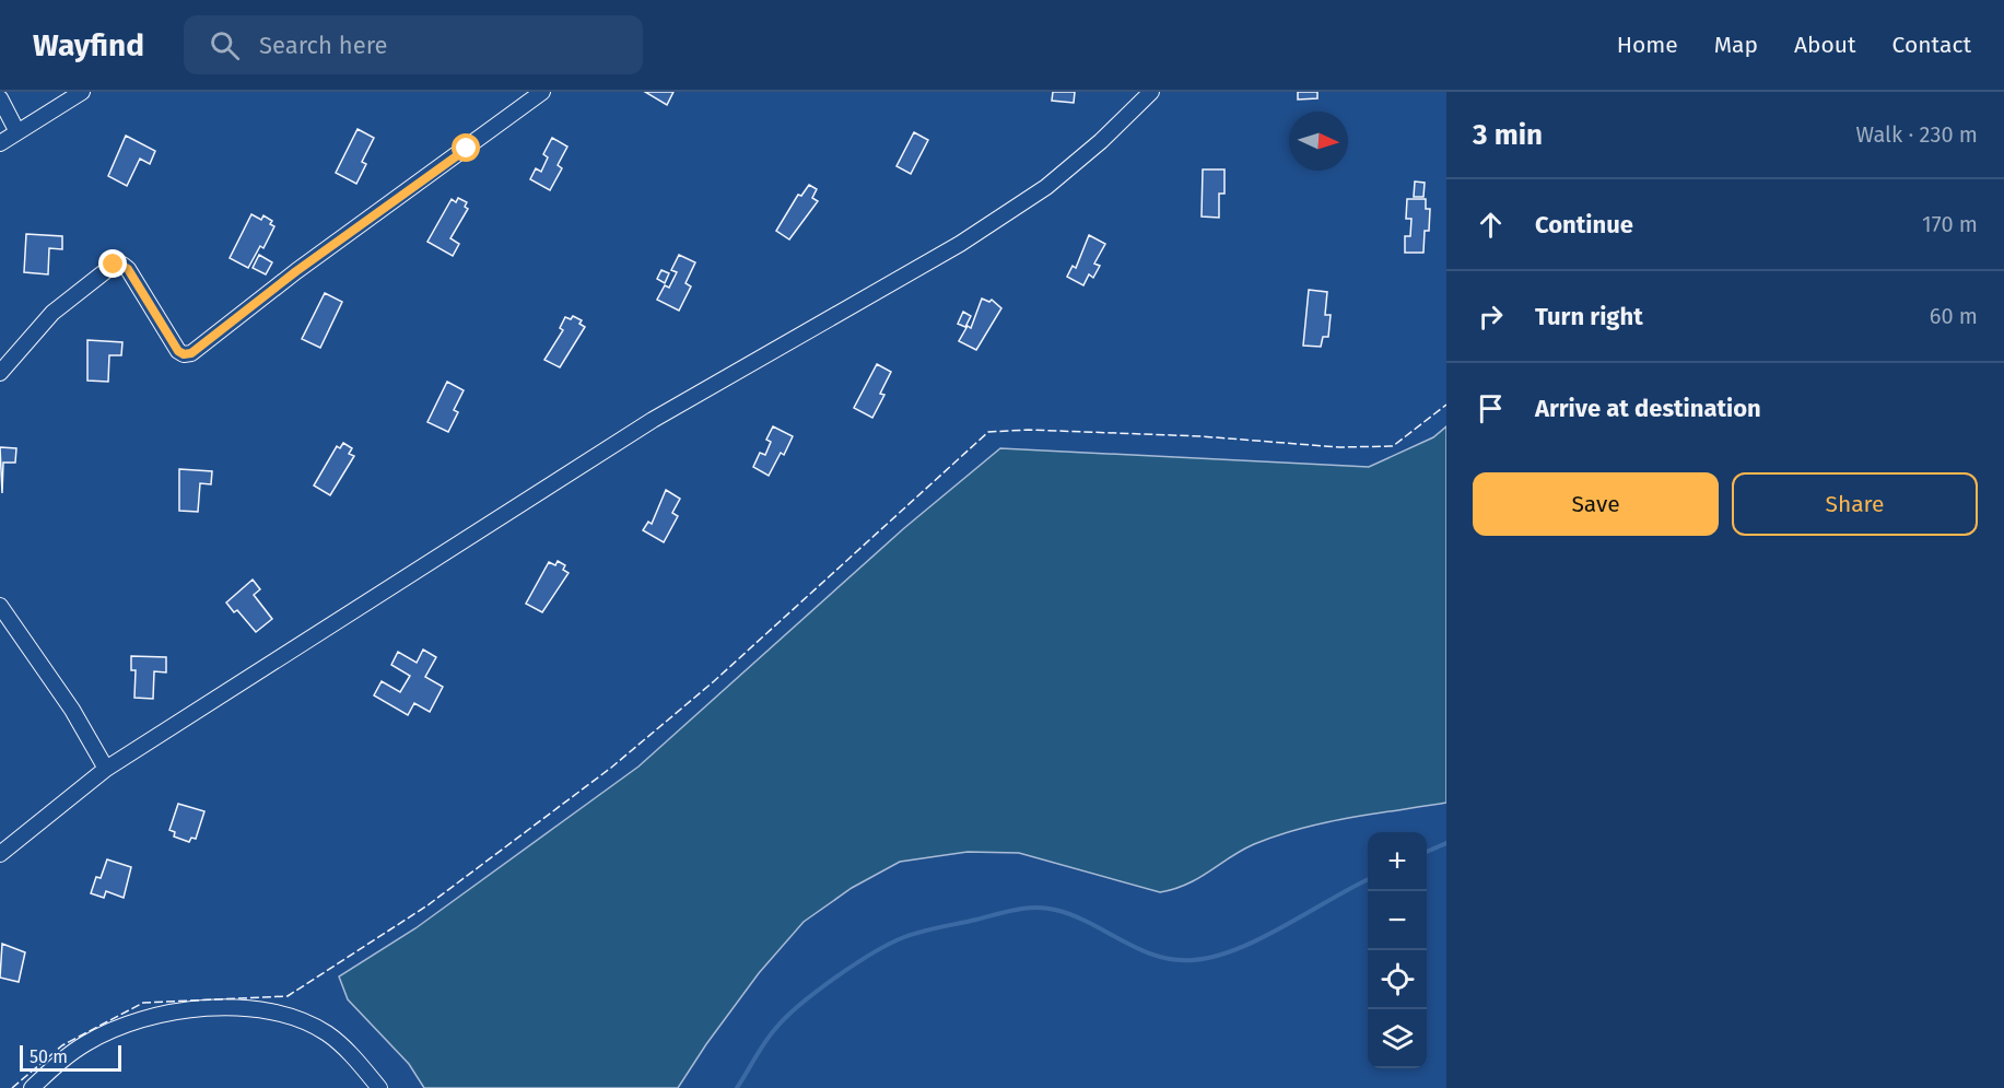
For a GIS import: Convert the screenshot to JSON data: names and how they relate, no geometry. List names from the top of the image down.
{
  "scale_bar": "50 m",
  "north": "right",
  "page": {
    "header": "Wayfind",
    "search": "Search here",
    "nav": [
      "Home",
      "Map",
      "About",
      "Contact"
    ],
    "heading": ["3 min", "Walk · 230 m"],
    "list": [
      ["Continue", "170 m"],
      ["Turn right", "60 m"],
      "Arrive at destination"
    ],
    "buttons": ["Save", "Share"],
    "map_buttons": ["+", "−"],
    "scale": "50 m"
  }
}
